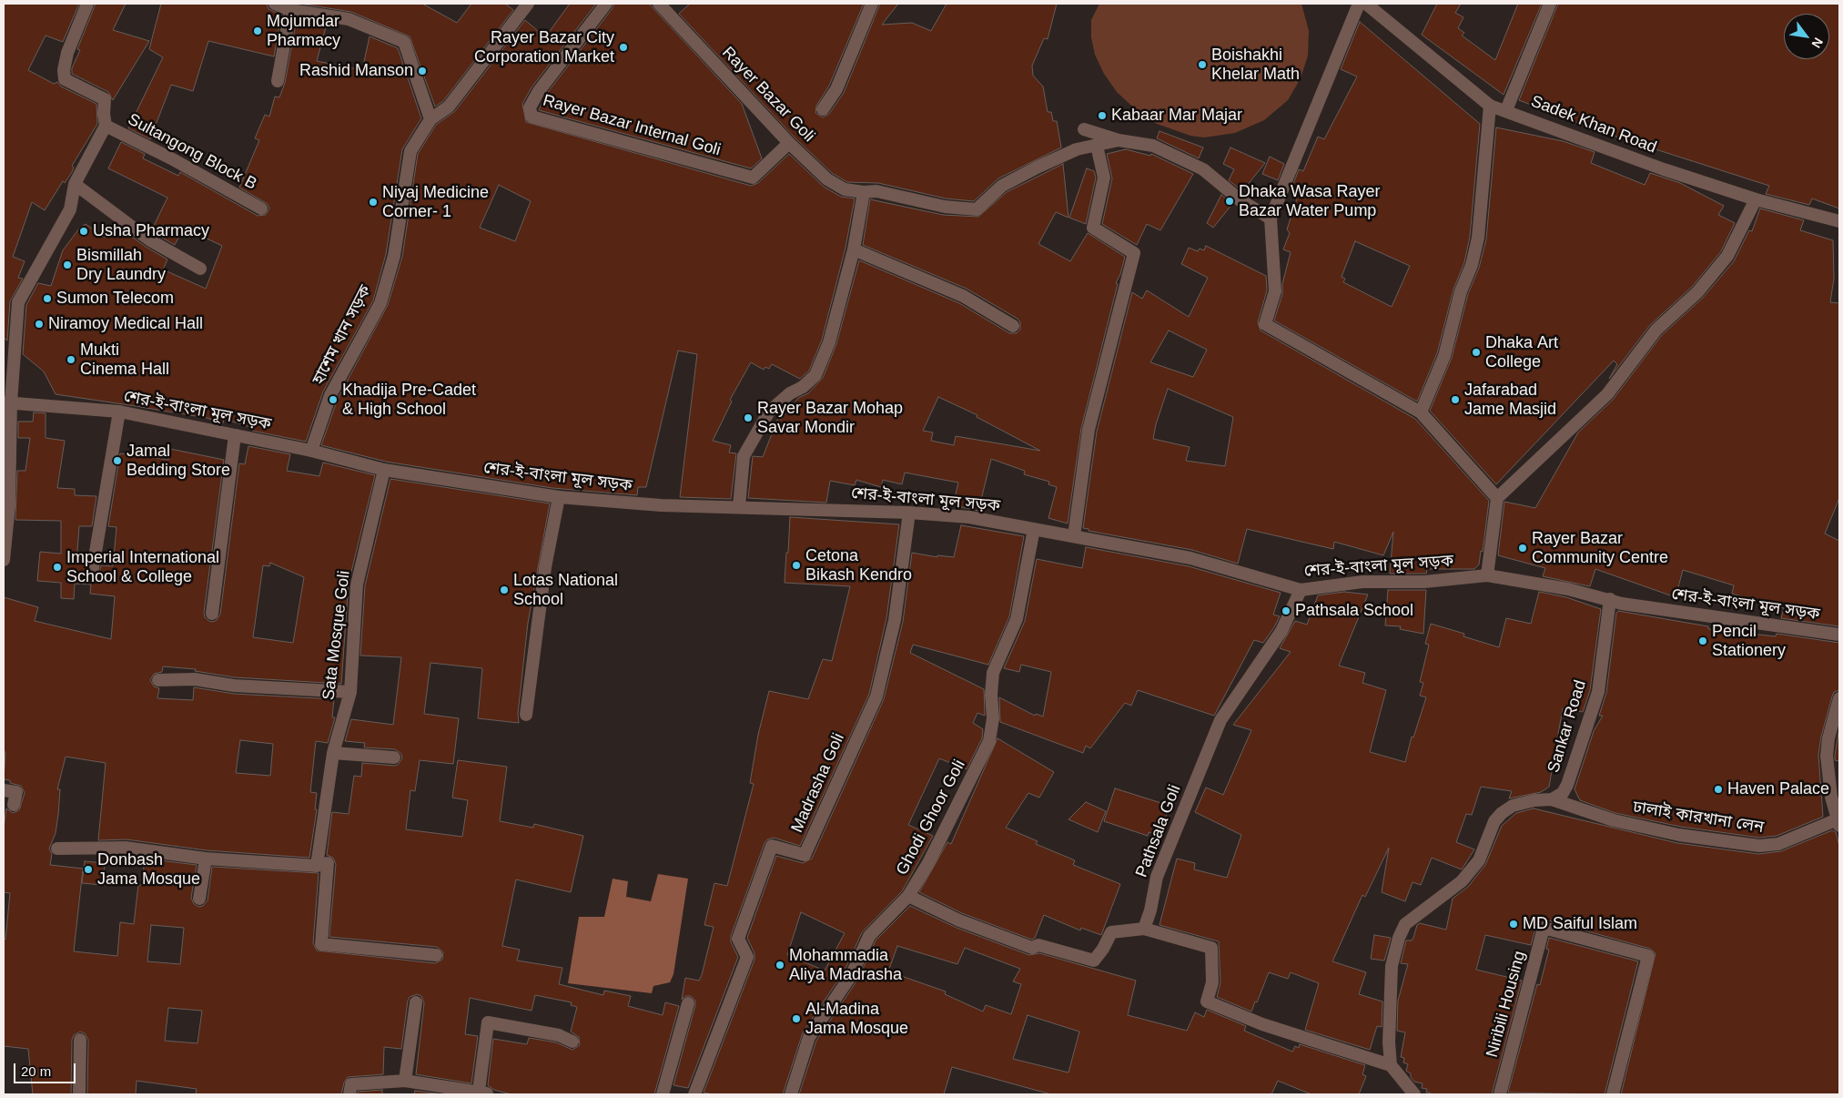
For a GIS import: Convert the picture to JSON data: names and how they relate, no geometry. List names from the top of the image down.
{
  "streets": {
    "street": [
      "Rayer Bazar Goli",
      "Sadek Khan Road",
      "Rayer Bazar Internal Goli",
      "Sultangong Block B",
      "হাশেম খান সড়ক",
      "শের-ই-বাংলা মূল সড়ক",
      "Sata Mosque Goli",
      "Sankar Road",
      "Madrasha Goli",
      "Ghodi Ghoor Goli",
      "ঢালাই কারখানা লেন",
      "Pathsala Goli",
      "Niribili Housing"
    ]
  },
  "crossings": [
    ["Rayer Bazar Goli", "Rayer Bazar Internal Goli"],
    ["হাশেম খান সড়ক", "শের-ই-বাংলা মূল সড়ক"],
    ["শের-ই-বাংলা মূল সড়ক", "Sata Mosque Goli"],
    ["শের-ই-বাংলা মূল সড়ক", "Sankar Road"],
    ["শের-ই-বাংলা মূল সড়ক", "Madrasha Goli"],
    ["শের-ই-বাংলা মূল সড়ক", "Ghodi Ghoor Goli"],
    ["শের-ই-বাংলা মূল সড়ক", "Pathsala Goli"],
    ["Sankar Road", "ঢালাই কারখানা লেন"]
  ],
  "places": [
    "Mojumdar Pharmacy",
    "Rayer Bazar City Corporation Market",
    "Boishakhi Khelar Math",
    "Rashid Manson",
    "Kabaar Mar Majar",
    "Dhaka Wasa Rayer Bazar Water Pump",
    "Niyaj Medicine Corner- 1",
    "Usha Pharmacy",
    "Bismillah Dry Laundry",
    "Sumon Telecom",
    "Niramoy Medical Hall",
    "Dhaka Art College",
    "Mukti Cinema Hall",
    "Khadija Pre-Cadet & High School",
    "Jafarabad Jame Masjid",
    "Rayer Bazar Mohap Savar Mondir",
    "Jamal Bedding Store",
    "Rayer Bazar Community Centre",
    "Cetona Bikash Kendro",
    "Imperial International School & College",
    "Lotas National School",
    "Pathsala School",
    "Pencil Stationery",
    "Haven Palace",
    "Donbash Jama Mosque",
    "MD Saiful Islam",
    "Mohammadia Aliya Madrasha",
    "Al-Madina Jama Mosque"
  ],
  "scale_bar": "20 m",
  "north": "bottom right"
}
